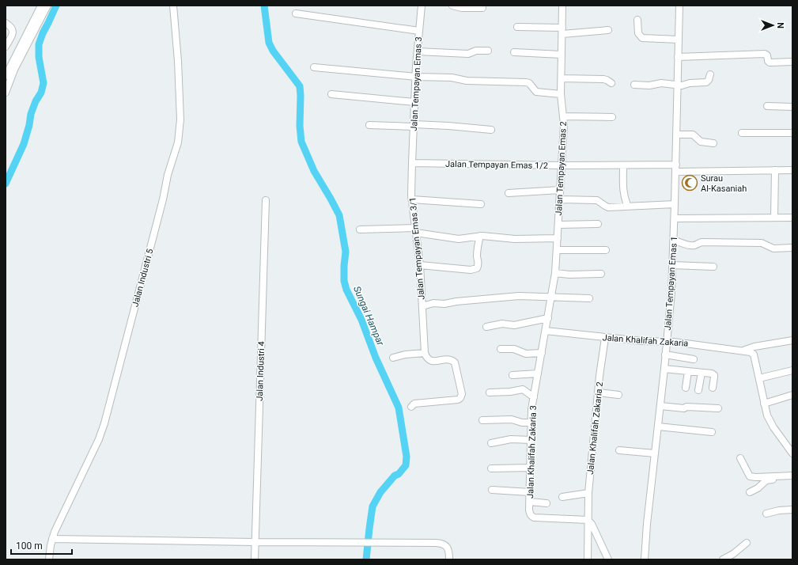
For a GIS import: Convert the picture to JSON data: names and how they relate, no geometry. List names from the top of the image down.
{
  "streets": {
    "street": [
      "Jalan Tempayan Emas 3",
      "Jalan Tempayan Emas 1/2",
      "Jalan Tempayan Emas 2",
      "Jalan Tempayan Emas 3/1",
      "Jalan Industri 5",
      "Jalan Tempayan Emas 1",
      "Jalan Khalifah Zakaria",
      "Jalan Industri 4",
      "Jalan Khalifah Zakaria 2",
      "Jalan Khalifah Zakaria 3"
    ]
  },
  "crossings": [
    ["Jalan Tempayan Emas 3", "Jalan Tempayan Emas 1/2"],
    ["Jalan Tempayan Emas 3", "Jalan Tempayan Emas 3/1"],
    ["Jalan Tempayan Emas 1/2", "Jalan Tempayan Emas 2"],
    ["Jalan Tempayan Emas 1/2", "Jalan Tempayan Emas 3/1"],
    ["Jalan Tempayan Emas 1/2", "Jalan Tempayan Emas 1"],
    ["Jalan Tempayan Emas 2", "Jalan Khalifah Zakaria"],
    ["Jalan Tempayan Emas 2", "Jalan Khalifah Zakaria 3"],
    ["Jalan Tempayan Emas 1", "Jalan Khalifah Zakaria"],
    ["Jalan Khalifah Zakaria", "Jalan Khalifah Zakaria 2"],
    ["Jalan Khalifah Zakaria", "Jalan Khalifah Zakaria 3"],
    ["Jalan Khalifah Zakaria 2", "Jalan Khalifah Zakaria 3"]
  ],
  "water": ["Sungai Hampar"],
  "places": {
    "mosque": ["Surau Al-Kasaniah"]
  },
  "scale_bar": "100 m",
  "north": "right"
}
